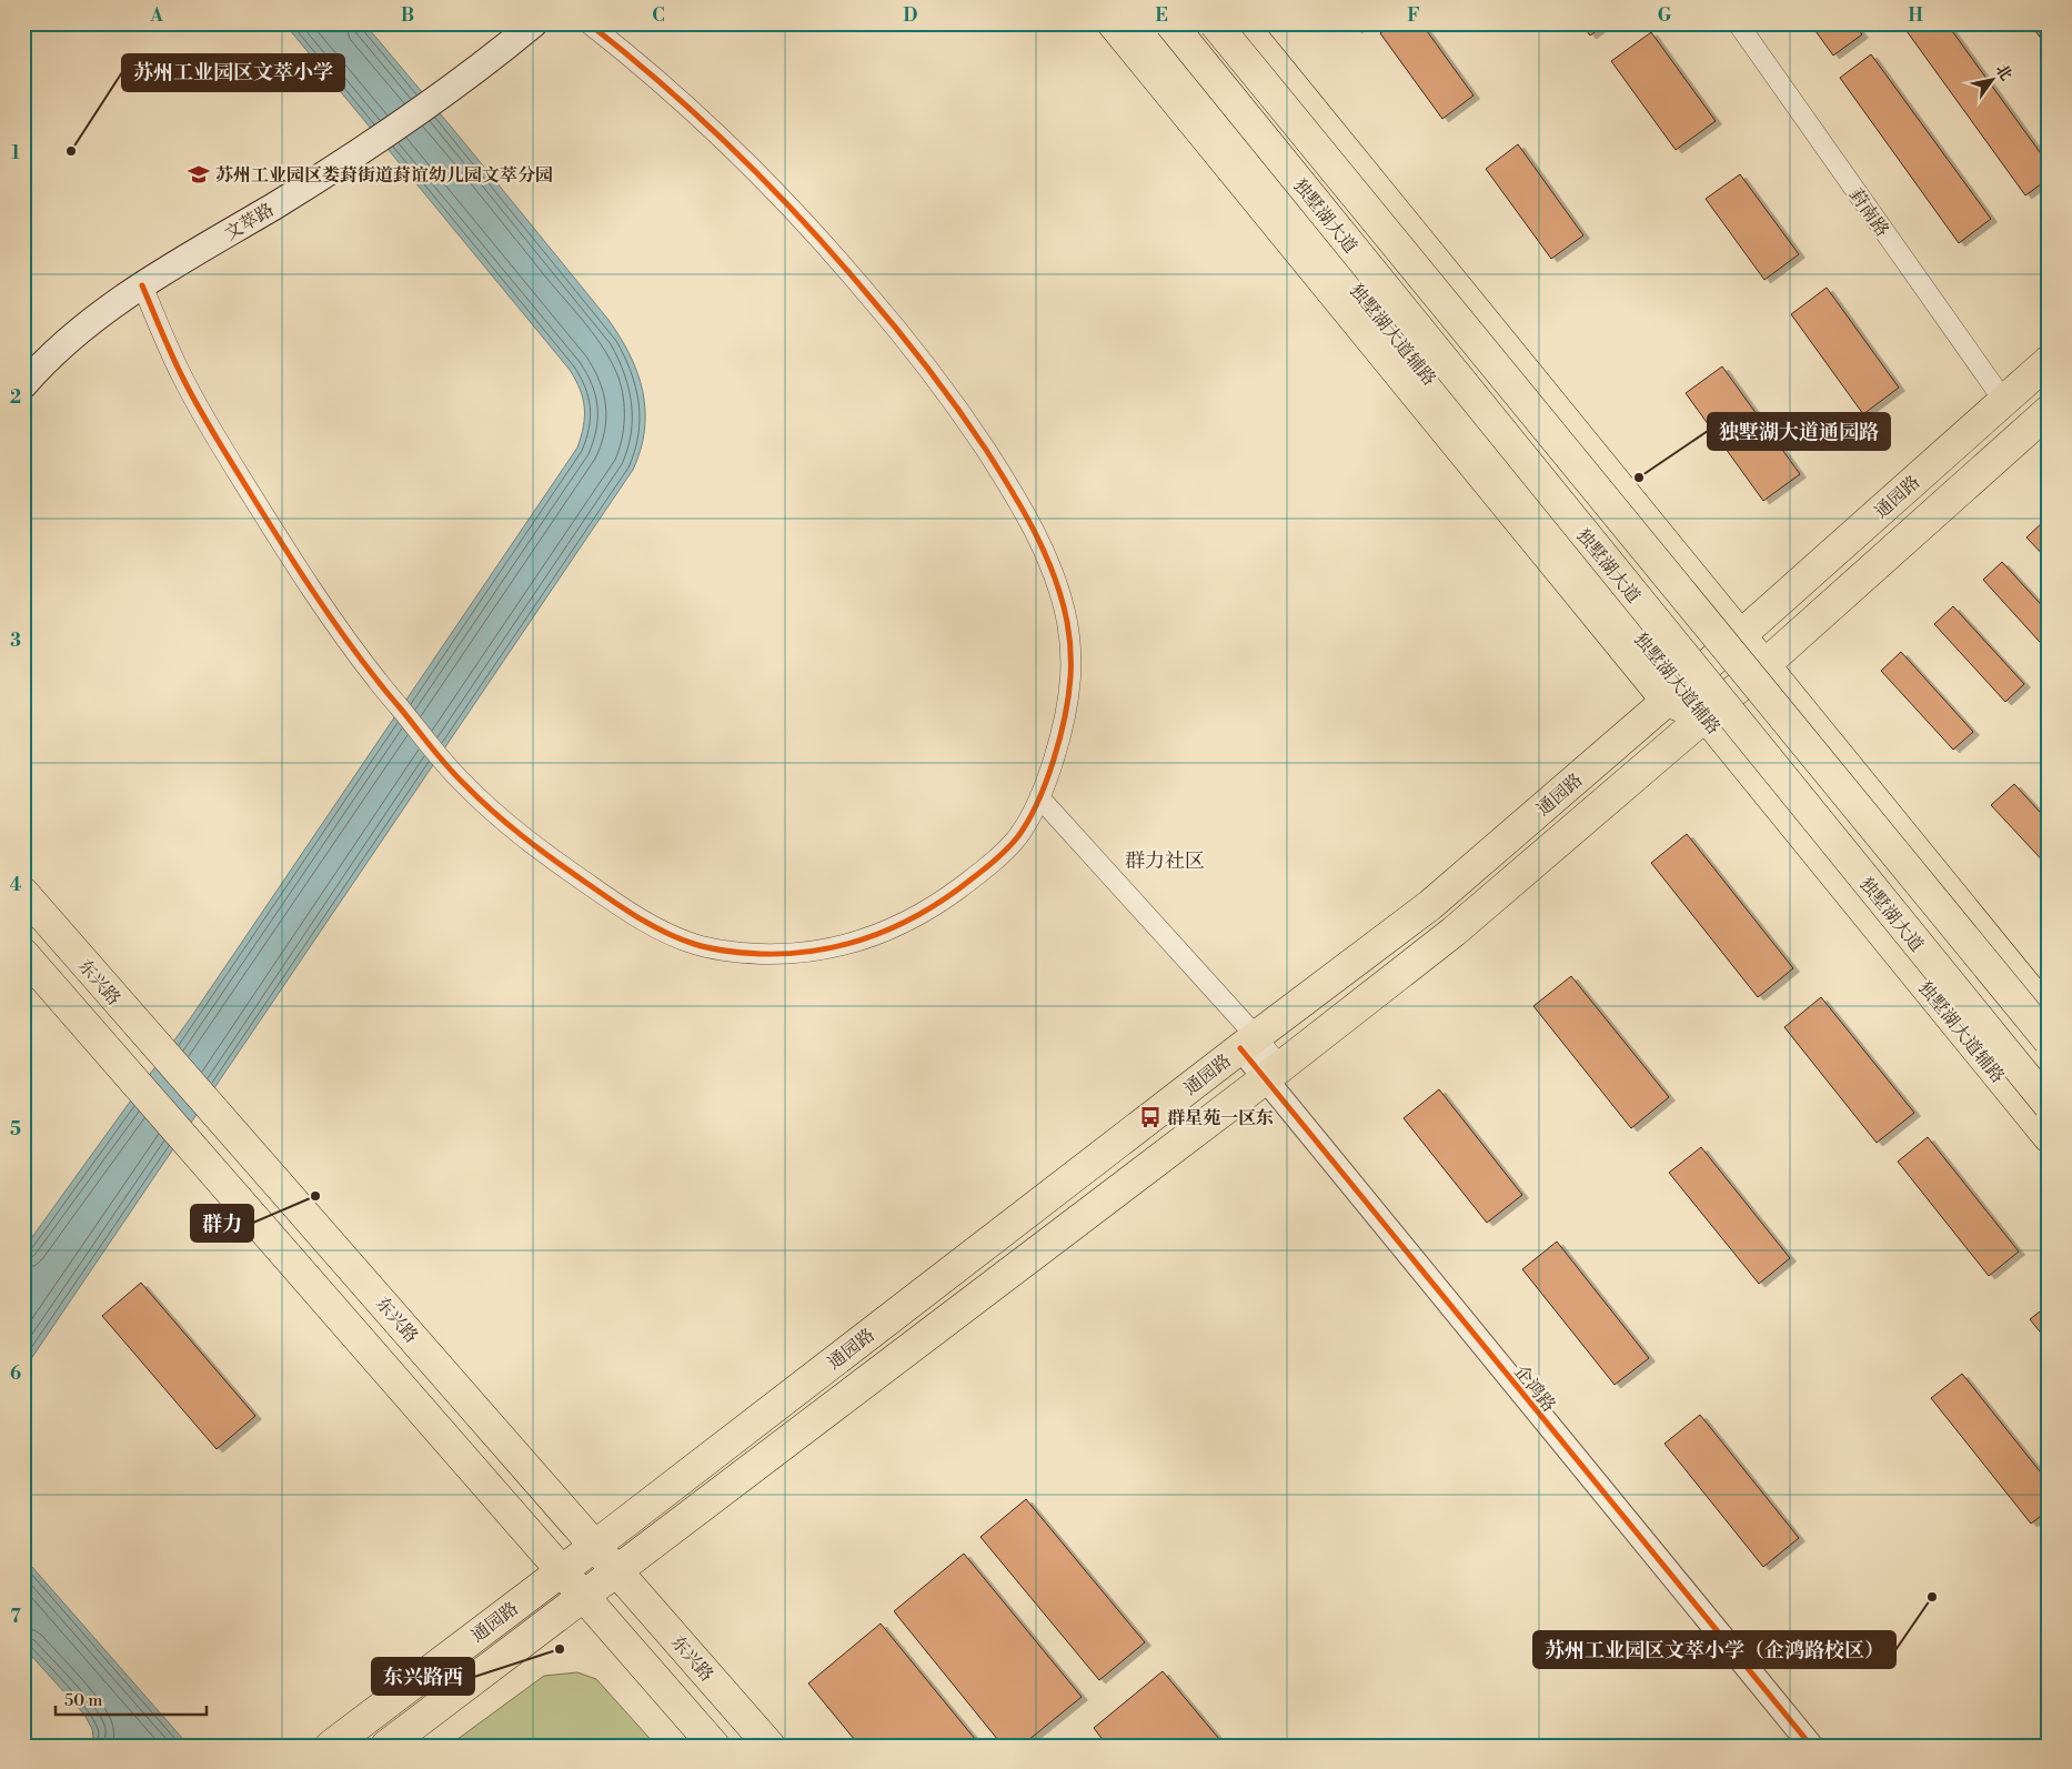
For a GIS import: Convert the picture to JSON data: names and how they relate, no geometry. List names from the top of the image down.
{
  "streets": {
    "main road": [
      "独墅湖大道",
      "文萃路",
      "独墅湖大道辅路",
      "通园路",
      "东兴路"
    ],
    "street": ["葑南路", "企鸿路"]
  },
  "crossings": [
    ["葑南路", "通园路"],
    ["独墅湖大道辅路", "通园路"],
    ["通园路", "东兴路"],
    ["通园路", "企鸿路"]
  ],
  "districts": ["群力社区"],
  "places": {
    "other": [
      "苏州工业园区文萃小学",
      "独墅湖大道通园路",
      "群力",
      "苏州工业园区文萃小学（企鸿路校区）",
      "东兴路西"
    ],
    "school or university": ["苏州工业园区娄葑街道葑谊幼儿园文萃分园"],
    "bus stop": ["群星苑一区东"]
  },
  "scale_bar": "50 m",
  "north": "top right",
  "grid": {
    "columns": [
      "A",
      "B",
      "C",
      "D",
      "E",
      "F",
      "G",
      "H"
    ],
    "rows": [
      "1",
      "2",
      "3",
      "4",
      "5",
      "6",
      "7"
    ]
  }
}
